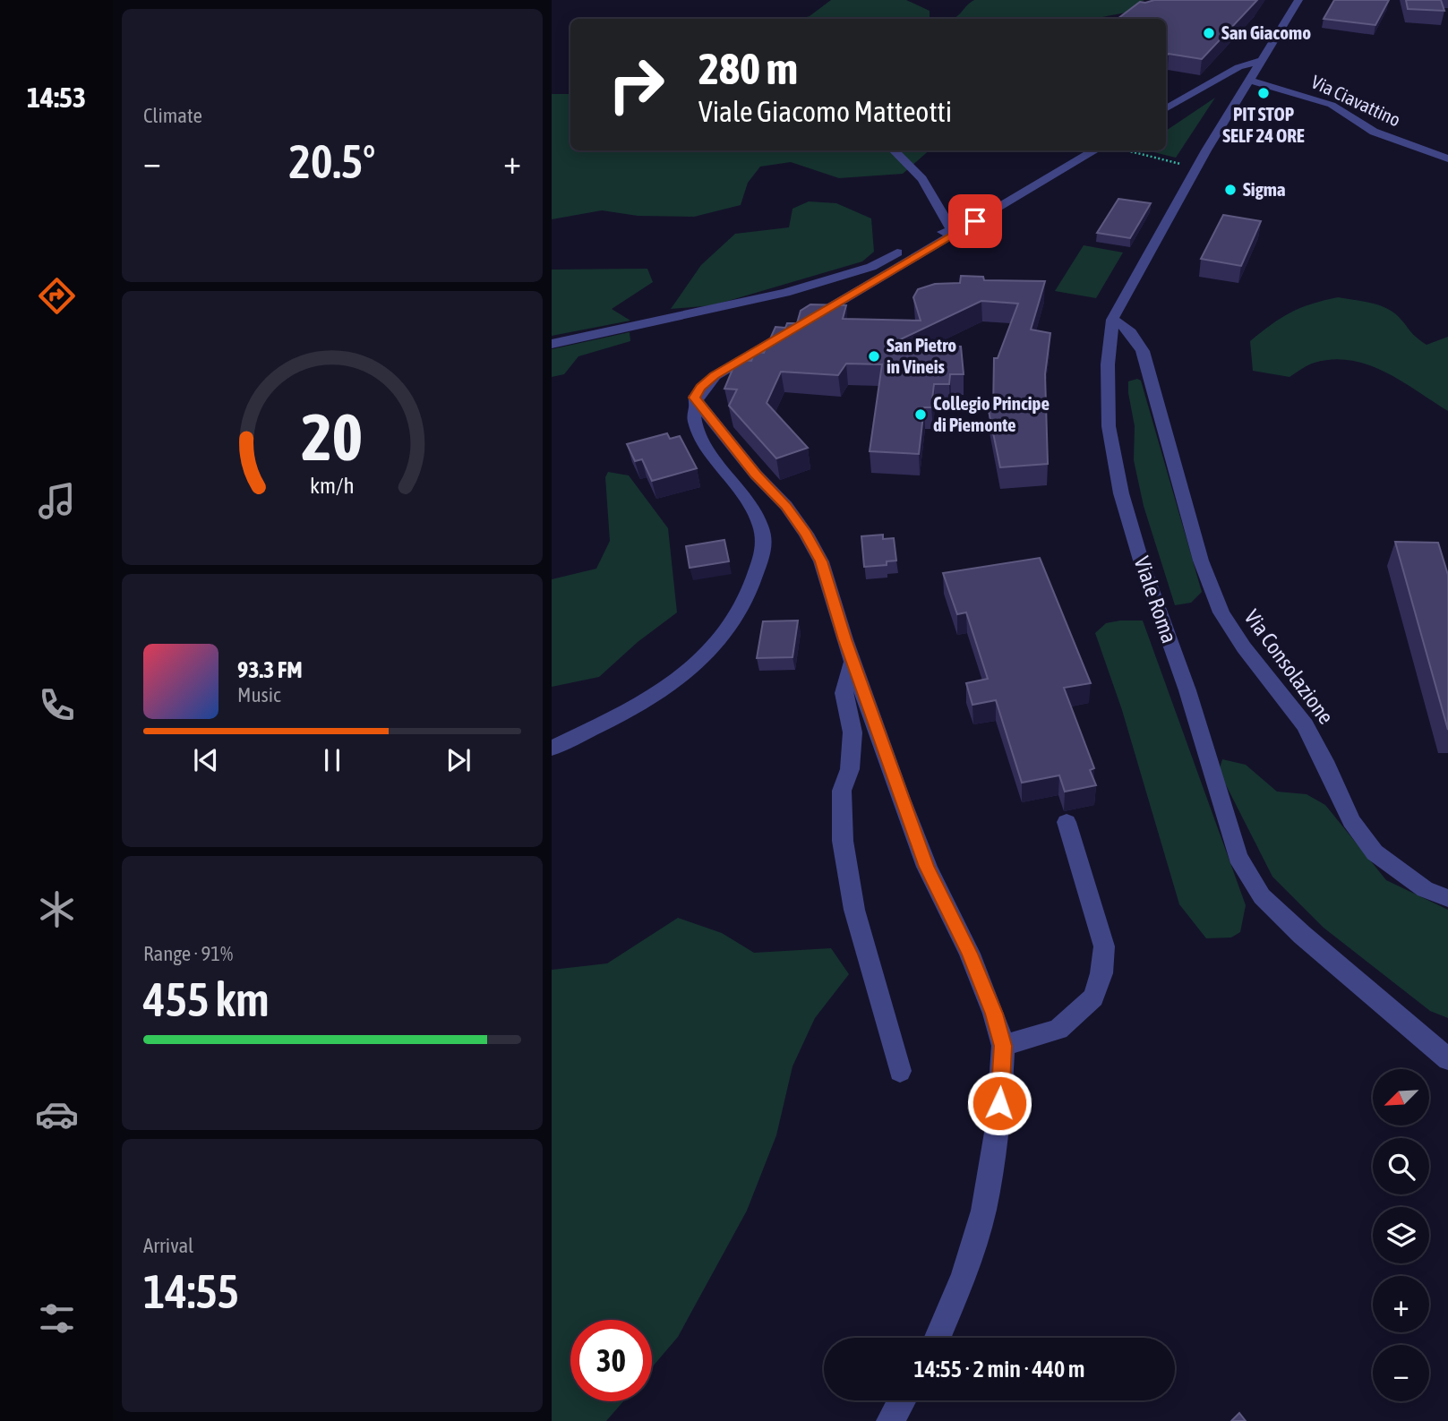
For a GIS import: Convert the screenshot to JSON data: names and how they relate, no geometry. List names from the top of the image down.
{
  "streets": {
    "street": ["Via Ciavattino", "Viale Roma", "Via Consolazione"]
  },
  "crossings": [
    ["Via Ciavattino", "Viale Roma"],
    ["Viale Roma", "Via Consolazione"]
  ],
  "places": [
    "San Giacomo",
    "PIT STOP SELF 24 ORE",
    "Sigma",
    "San Pietro in Vineis",
    "Collegio Principe di Piemonte"
  ],
  "north": "bottom left",
  "page": {
    "tabs": "14:53",
    "tile": [
      "Climate",
      ["Range · 91%", "455 km"],
      ["Arrival", "14:55"]
    ],
    "turn": ["280 m", "Viale Giacomo Matteotti"],
    "heat": ["−", "20.5°", "+"],
    "song": ["93.3 FM", "Music"],
    "map_buttons": ["+", "−"],
    "limit": "30",
    "trip": "14:55 · 2 min · 440 m",
    "gauge": ["20", "km/h"]
  }
}
